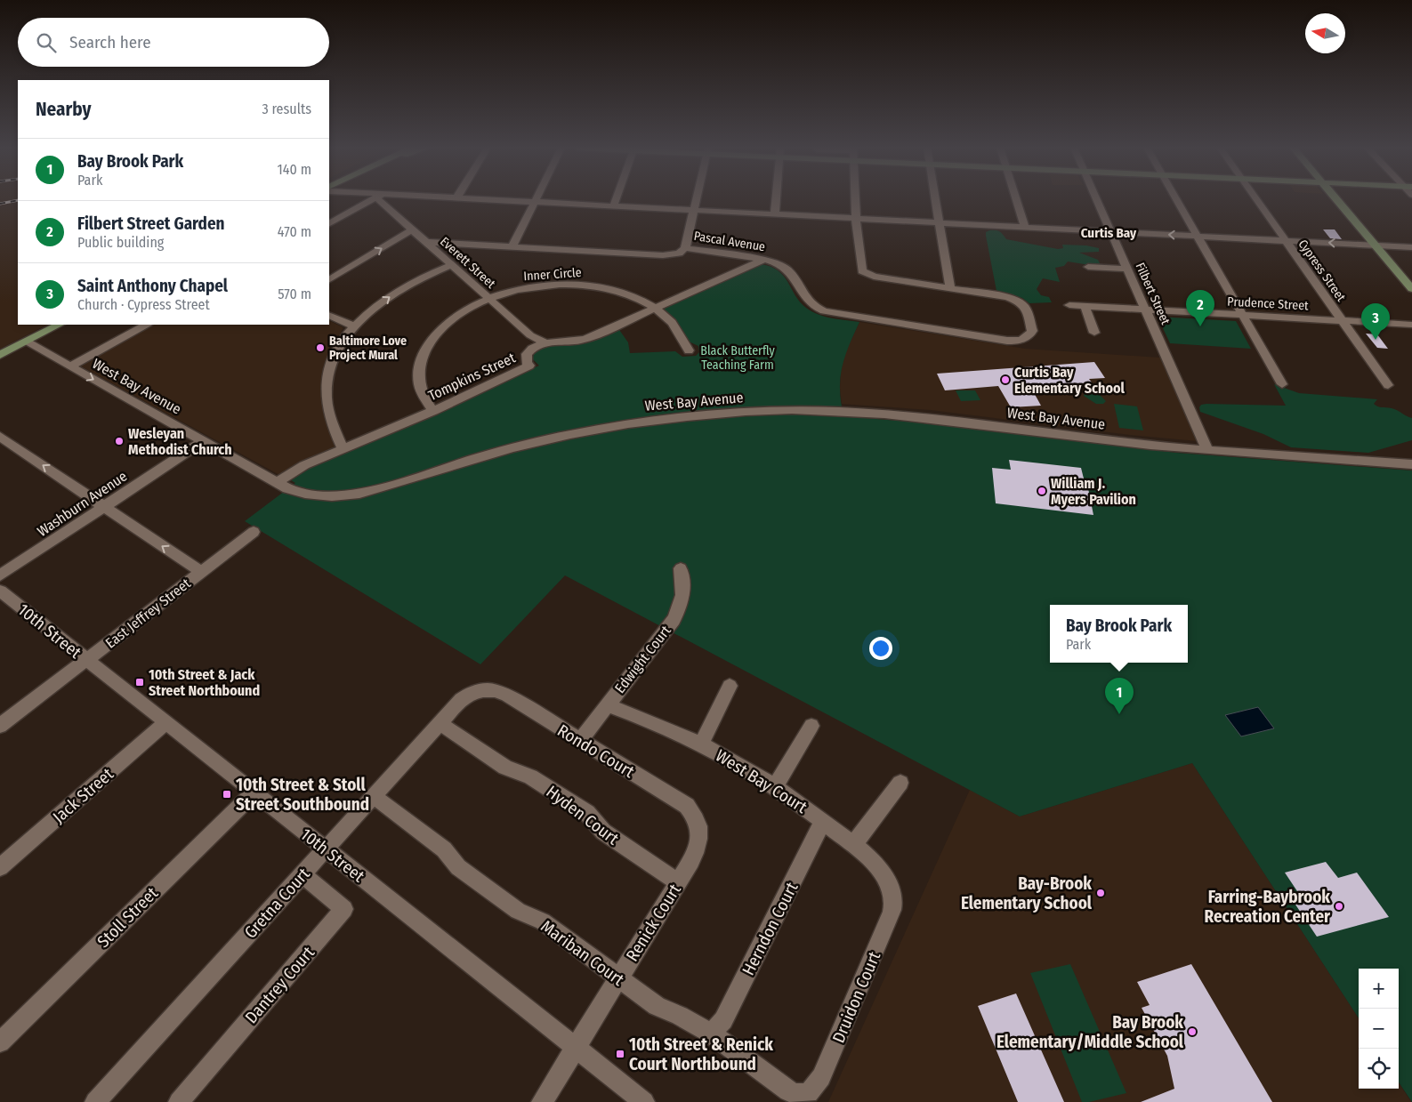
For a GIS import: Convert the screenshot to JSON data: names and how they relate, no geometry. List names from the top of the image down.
{
  "streets": {
    "street": [
      "Pascal Avenue",
      "Everett Street",
      "Cypress Street",
      "Inner Circle",
      "Filbert Street",
      "Prudence Street",
      "Tompkins Street",
      "West Bay Avenue",
      "Washburn Avenue",
      "East Jeffrey Street",
      "10th Street",
      "Edwight Court",
      "Rondo Court",
      "West Bay Court",
      "Jack Street",
      "Hyden Court",
      "Gretna Court",
      "Stoll Street",
      "Renick Court",
      "Herndon Court",
      "Mariban Court",
      "Dantrey Court",
      "Druidon Court"
    ]
  },
  "crossings": [
    ["Pascal Avenue", "Everett Street"],
    ["Everett Street", "Inner Circle"],
    ["Everett Street", "Tompkins Street"],
    ["Cypress Street", "Prudence Street"],
    ["Inner Circle", "Tompkins Street"],
    ["Filbert Street", "Prudence Street"],
    ["Filbert Street", "West Bay Avenue"],
    ["Tompkins Street", "West Bay Avenue"],
    ["West Bay Avenue", "Washburn Avenue"],
    ["East Jeffrey Street", "10th Street"],
    ["10th Street", "Jack Street"],
    ["10th Street", "Gretna Court"],
    ["10th Street", "Stoll Street"],
    ["10th Street", "Renick Court"],
    ["Edwight Court", "Rondo Court"],
    ["Edwight Court", "West Bay Court"],
    ["Rondo Court", "Gretna Court"],
    ["Rondo Court", "Renick Court"],
    ["West Bay Court", "Herndon Court"],
    ["West Bay Court", "Druidon Court"],
    ["Hyden Court", "Gretna Court"],
    ["Hyden Court", "Renick Court"],
    ["Gretna Court", "Mariban Court"],
    ["Gretna Court", "Dantrey Court"],
    ["Renick Court", "Mariban Court"],
    ["Herndon Court", "Mariban Court"],
    ["Mariban Court", "Druidon Court"]
  ],
  "districts": ["Curtis Bay"],
  "parks": ["Black Butterfly Teaching Farm"],
  "places": {
    "other": [
      "Baltimore Love Project Mural",
      "Curtis Bay Elementary School",
      "Wesleyan Methodist Church",
      "William J. Myers Pavilion",
      "Bay-Brook Elementary School",
      "Farring-Baybrook Recreation Center",
      "Bay Brook Elementary/Middle School"
    ],
    "transit": ["10th Street & Jack Street Northbound", "10th Street & Stoll Street Southbound", "10th Street & Renick Court Northbound"]
  },
  "north": "left",
  "page": {
    "search": "Search here",
    "heading": ["Nearby", "3 results"],
    "list": [
      {
        "mark": "1",
        "name": "Bay Brook Park",
        "note": "Park",
        "value": "140 m"
      },
      {
        "mark": "2",
        "name": "Filbert Street Garden",
        "note": "Public building",
        "value": "470 m"
      },
      {
        "mark": "3",
        "name": "Saint Anthony Chapel",
        "note": "Church · Cypress Street",
        "value": "570 m"
      }
    ],
    "pins": ["2", "3", "1"],
    "popup": ["Bay Brook Park", "Park"],
    "map_buttons": ["+", "−"]
  }
}
